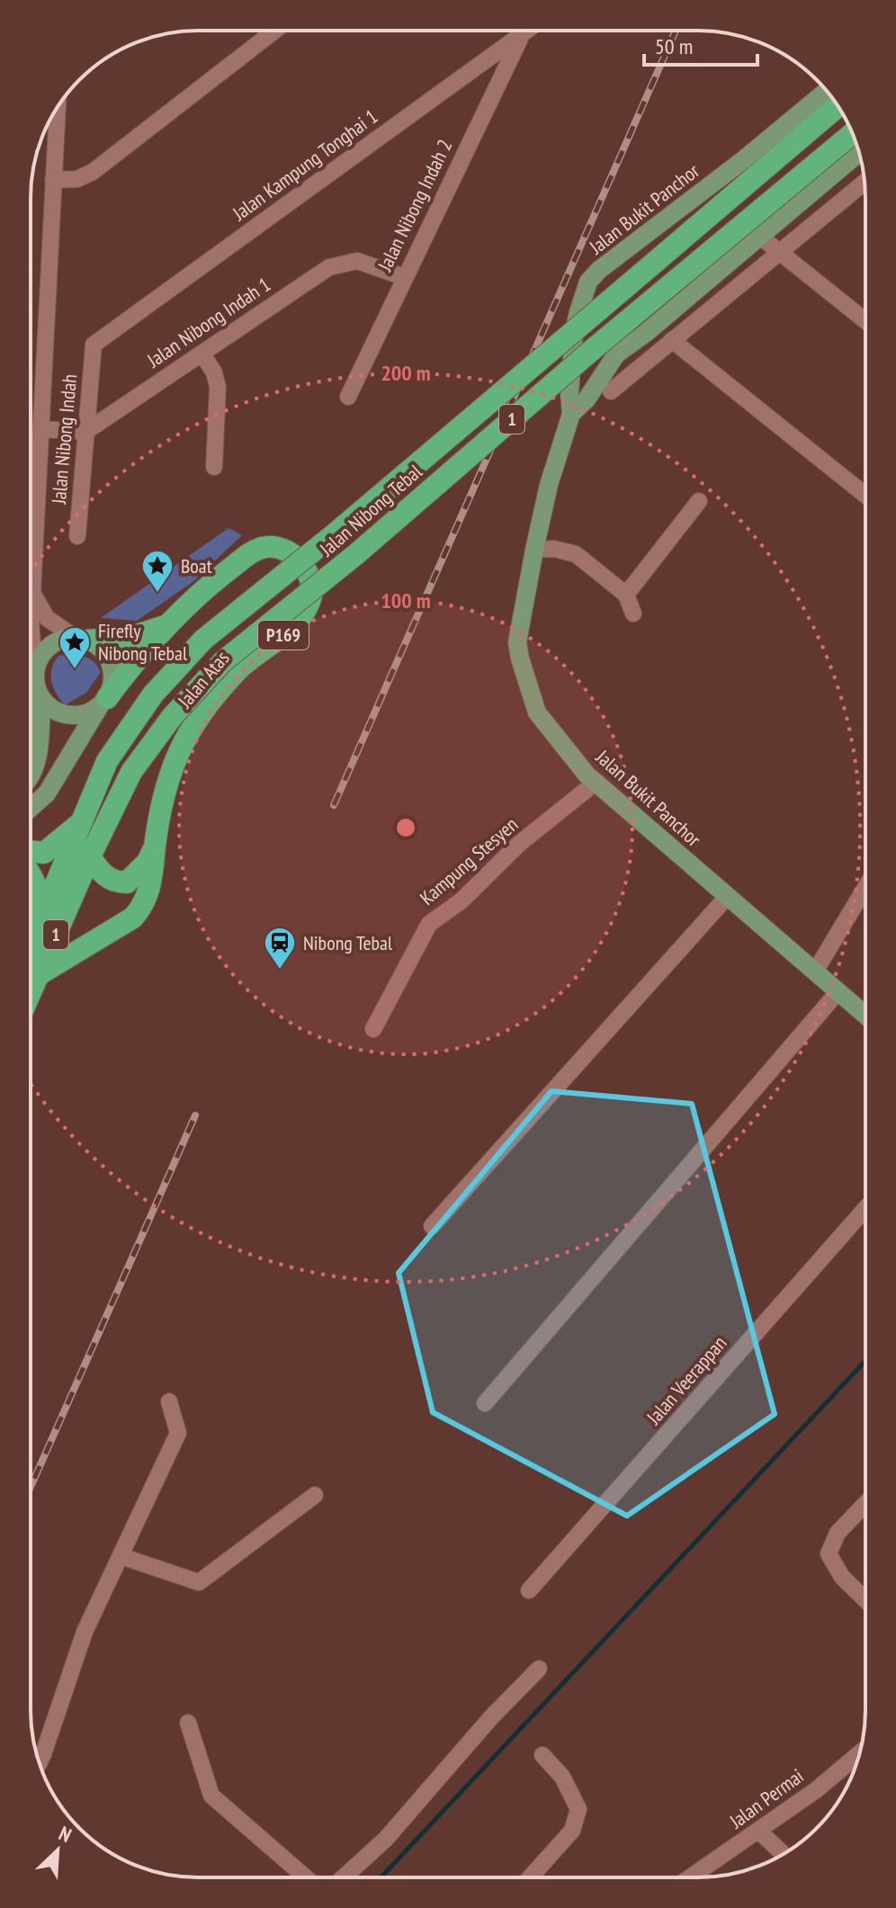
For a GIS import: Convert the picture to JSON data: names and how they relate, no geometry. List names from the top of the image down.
{
  "streets": {
    "highway": [
      "1",
      "Jalan Nibong Tebal",
      "P169",
      "Jalan Atas"
    ],
    "main road": ["Jalan Bukit Panchor"],
    "street": [
      "Jalan Kampung Tonghai 1",
      "Jalan Nibong Indah 2",
      "Jalan Nibong Indah 1",
      "Jalan Nibong Indah",
      "Kampung Stesyen",
      "Jalan Veerappan",
      "Jalan Permai"
    ]
  },
  "crossings": [
    ["Jalan Kampung Tonghai 1", "Jalan Nibong Indah 2"],
    ["Jalan Kampung Tonghai 1", "Jalan Nibong Indah"],
    ["Jalan Nibong Indah 2", "Jalan Nibong Indah 1"],
    ["Jalan Bukit Panchor", "Kampung Stesyen"],
    ["Jalan Nibong Indah 1", "Jalan Nibong Indah"],
    ["P169", "Jalan Atas"]
  ],
  "places": {
    "place": ["Boat", "Firefly Nibong Tebal"],
    "station": ["Nibong Tebal"]
  },
  "scale_bar": "50 m",
  "north": "top right",
  "rings": ["200 m", "100 m"]
}
